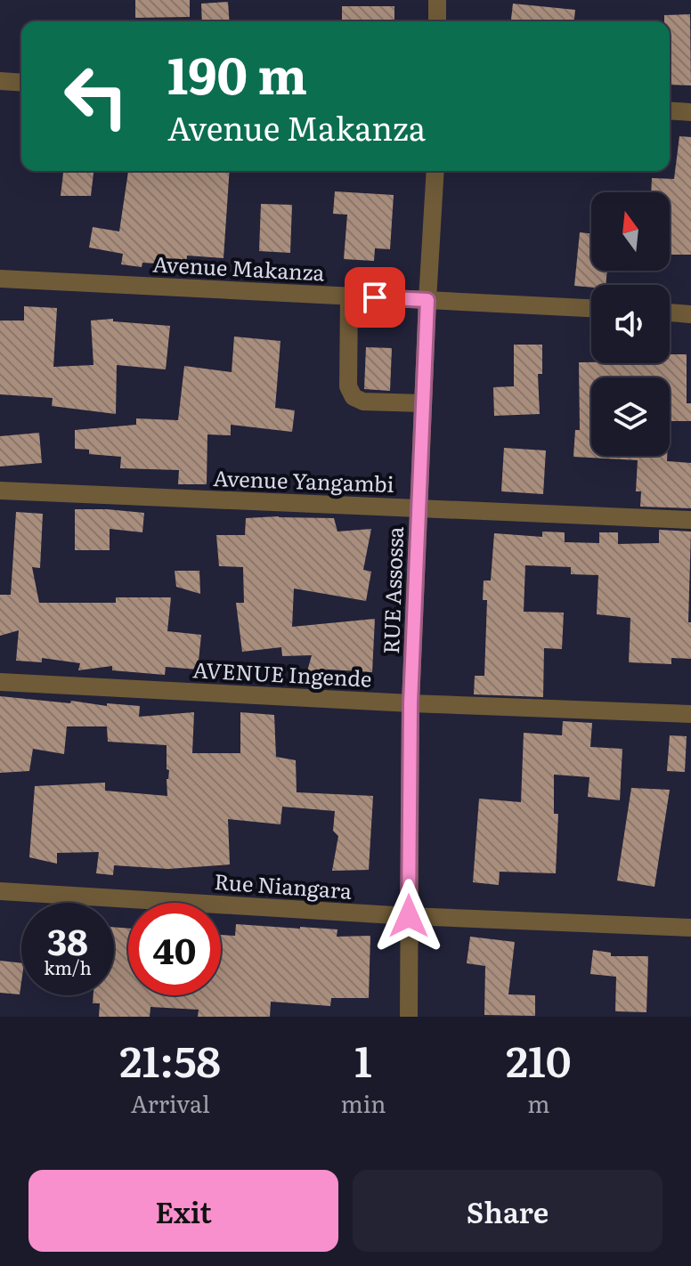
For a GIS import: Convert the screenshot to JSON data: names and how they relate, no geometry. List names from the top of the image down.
{
  "streets": {
    "street": [
      "Avenue Makanza",
      "Avenue Yangambi",
      "RUE Assossa",
      "AVENUE Ingende",
      "Rue Niangara"
    ]
  },
  "crossings": [
    ["Avenue Makanza", "RUE Assossa"],
    ["Avenue Yangambi", "RUE Assossa"],
    ["RUE Assossa", "AVENUE Ingende"],
    ["RUE Assossa", "Rue Niangara"]
  ],
  "north": "top",
  "page": {
    "turn": ["190 m", "Avenue Makanza"],
    "speed": "38 km/h",
    "limit": "40",
    "eta": [
      "21:58",
      "Arrival",
      "1",
      "min",
      "210",
      "m"
    ],
    "buttons": ["Exit", "Share"]
  }
}
